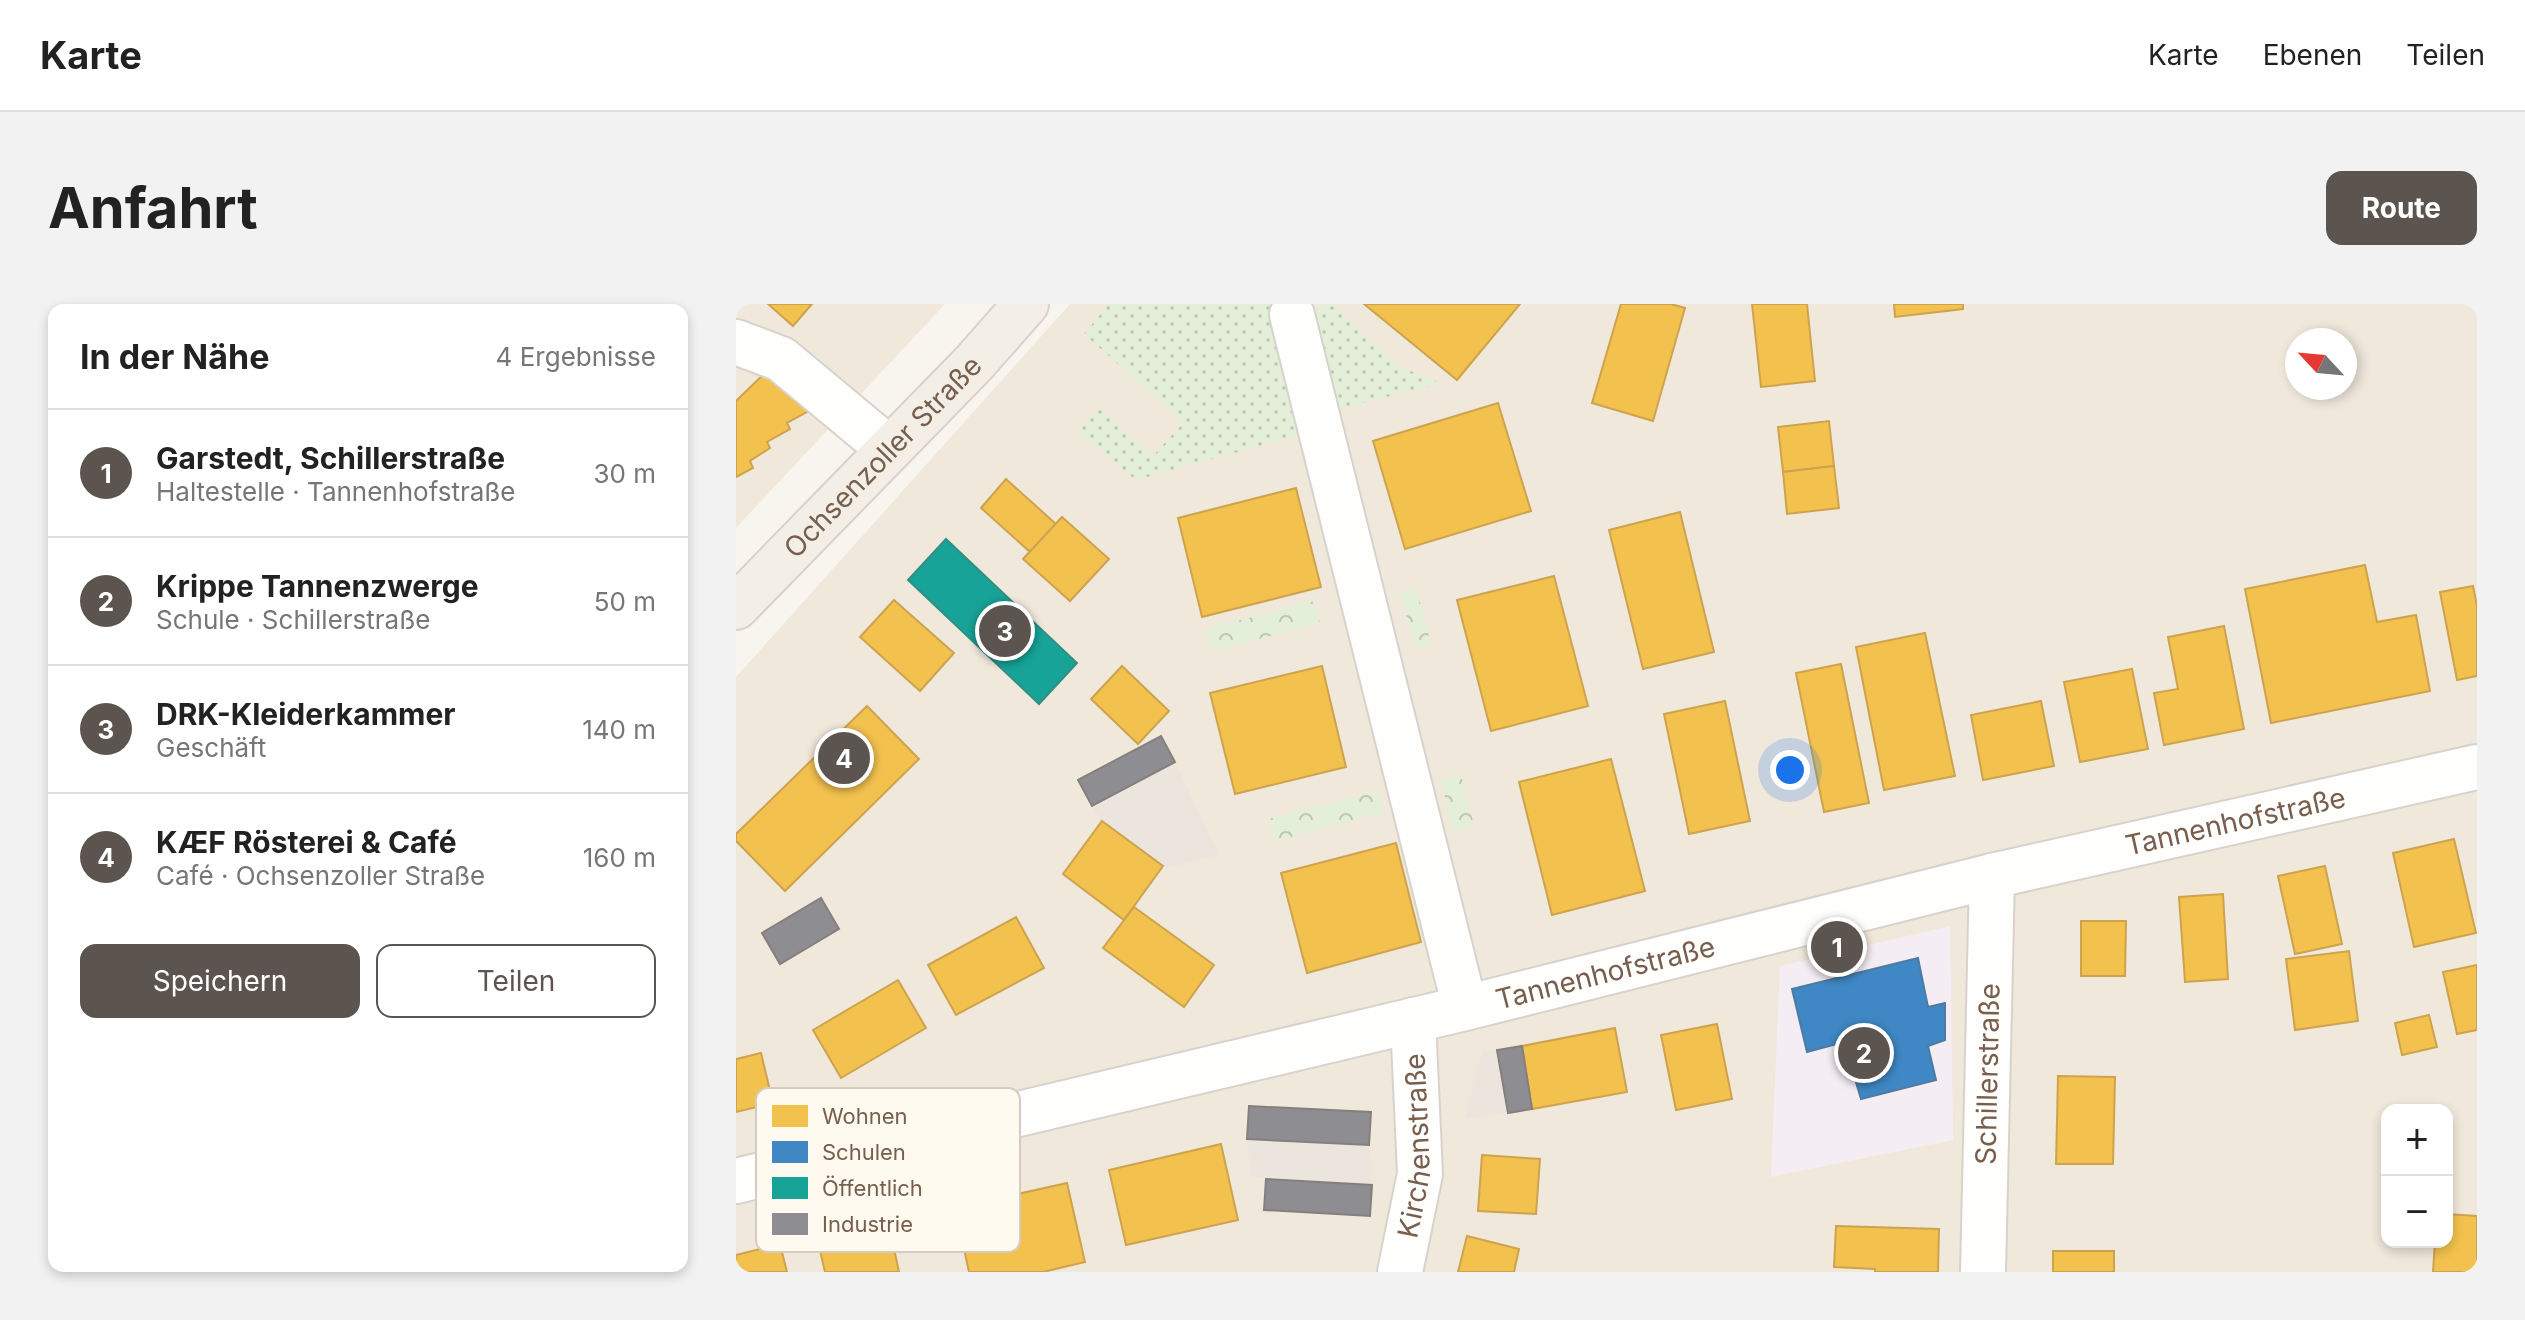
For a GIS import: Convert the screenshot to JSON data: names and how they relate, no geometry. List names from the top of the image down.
{
  "streets": {
    "main road": ["Ochsenzoller Straße"],
    "street": ["Tannenhofstraße", "Schillerstraße", "Kirchenstraße"]
  },
  "crossings": [
    ["Tannenhofstraße", "Schillerstraße"],
    ["Tannenhofstraße", "Kirchenstraße"]
  ],
  "legend": [
    "Wohnen",
    "Schulen",
    "Öffentlich",
    "Industrie"
  ],
  "north": "top left",
  "page": {
    "header": "Karte",
    "nav": ["Karte", "Ebenen", "Teilen"],
    "buttons": [
      "Route",
      ["Speichern", "Teilen"]
    ],
    "title": "Anfahrt",
    "heading": ["In der Nähe", "4 Ergebnisse"],
    "list": [
      {
        "mark": "1",
        "name": "Garstedt, Schillerstraße",
        "note": "Haltestelle · Tannenhofstraße",
        "value": "30 m"
      },
      {
        "mark": "2",
        "name": "Krippe Tannenzwerge",
        "note": "Schule · Schillerstraße",
        "value": "50 m"
      },
      {
        "mark": "3",
        "name": "DRK-Kleiderkammer",
        "note": "Geschäft",
        "value": "140 m"
      },
      {
        "mark": "4",
        "name": "KÆF Rösterei & Café",
        "note": "Café · Ochsenzoller Straße",
        "value": "160 m"
      }
    ],
    "pins": [
      "3",
      "4",
      "1",
      "2"
    ],
    "map_buttons": ["+", "−"]
  }
}
